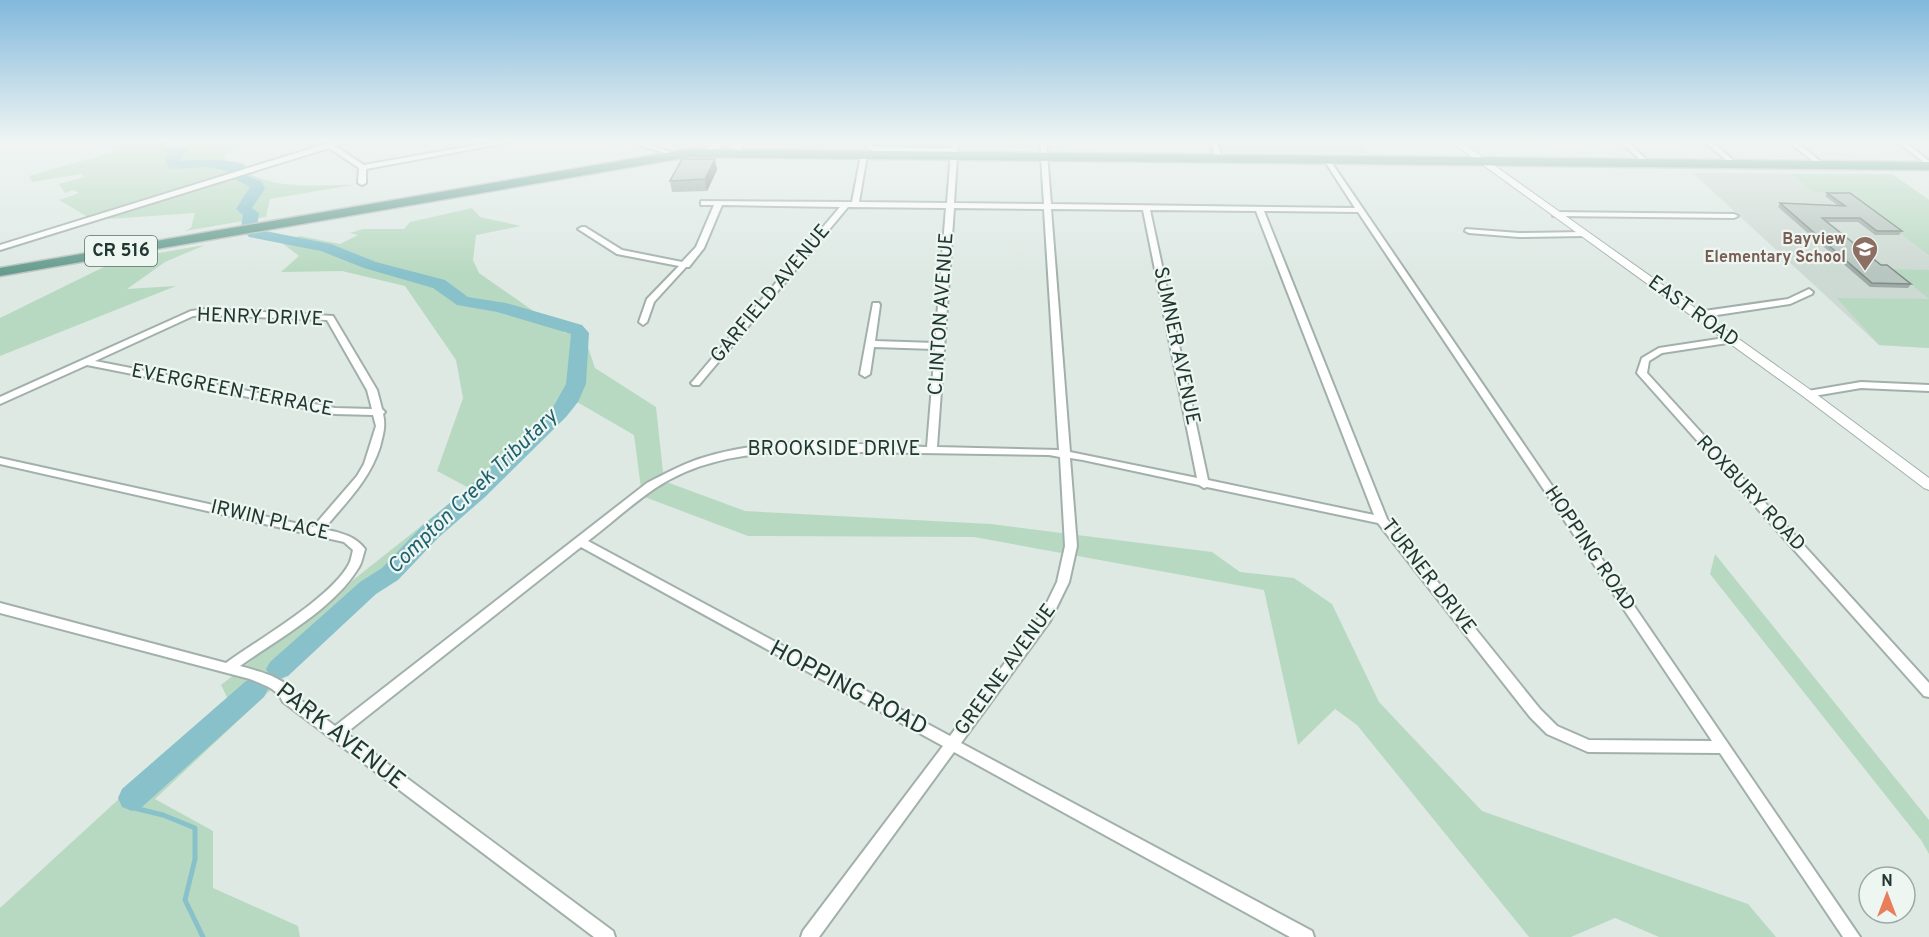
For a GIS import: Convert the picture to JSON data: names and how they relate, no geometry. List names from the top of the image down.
{
  "streets": {
    "main road": ["CR 516"],
    "street": [
      "GARFIELD AVENUE",
      "EAST ROAD",
      "CLINTON AVENUE",
      "HENRY DRIVE",
      "SUMNER AVENUE",
      "EVERGREEN TERRACE",
      "BROOKSIDE DRIVE",
      "ROXBURY ROAD",
      "IRWIN PLACE",
      "HOPPING ROAD",
      "TURNER DRIVE",
      "GREENE AVENUE",
      "PARK AVENUE"
    ]
  },
  "crossings": [
    ["EAST ROAD", "ROXBURY ROAD"],
    ["CLINTON AVENUE", "BROOKSIDE DRIVE"],
    ["HENRY DRIVE", "EVERGREEN TERRACE"],
    ["HENRY DRIVE", "IRWIN PLACE"],
    ["SUMNER AVENUE", "BROOKSIDE DRIVE"],
    ["BROOKSIDE DRIVE", "HOPPING ROAD"],
    ["BROOKSIDE DRIVE", "TURNER DRIVE"],
    ["BROOKSIDE DRIVE", "GREENE AVENUE"],
    ["BROOKSIDE DRIVE", "PARK AVENUE"],
    ["IRWIN PLACE", "PARK AVENUE"],
    ["HOPPING ROAD", "TURNER DRIVE"],
    ["HOPPING ROAD", "GREENE AVENUE"]
  ],
  "water": ["Compton Creek Tributary"],
  "places": {
    "school or university": ["Bayview Elementary School"]
  },
  "north": "top"
}
